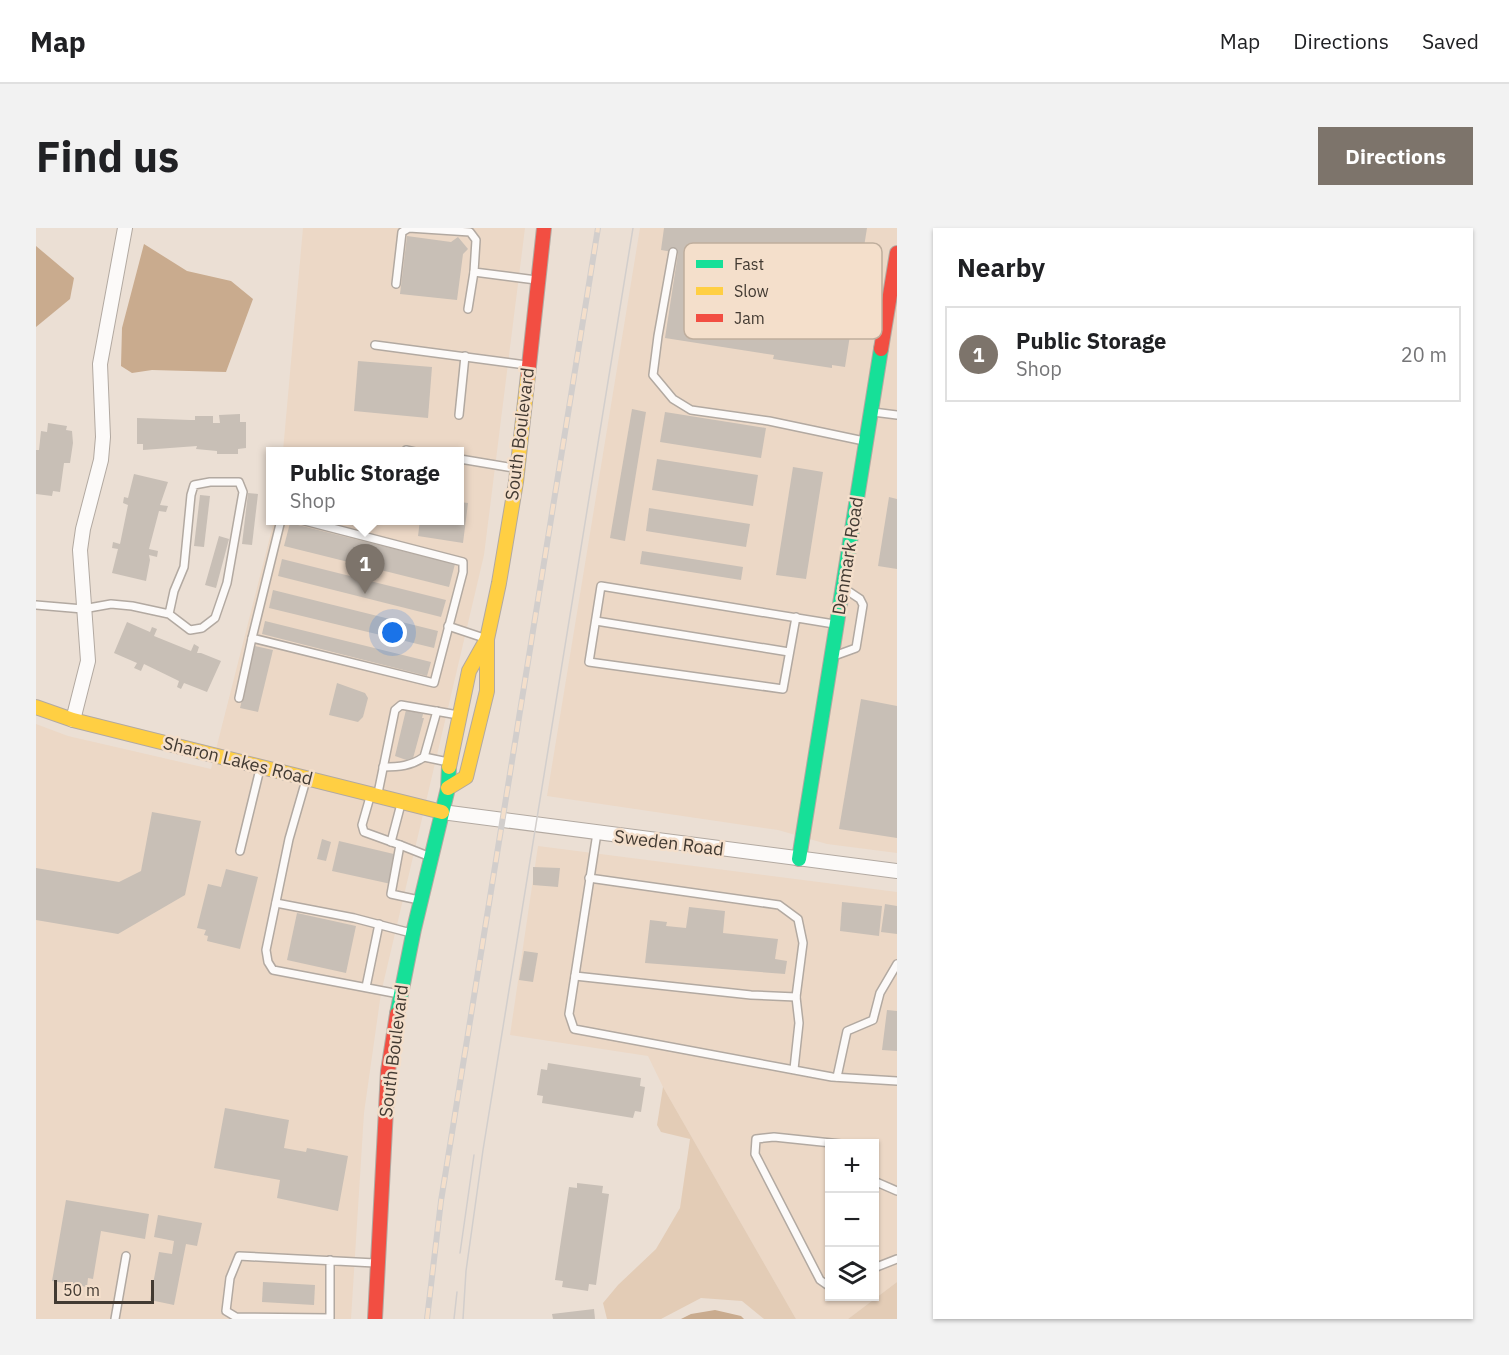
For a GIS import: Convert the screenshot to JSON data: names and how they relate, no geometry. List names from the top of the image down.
{
  "streets": {
    "main road": ["South Boulevard", "Denmark Road", "Sharon Lakes Road"],
    "street": ["Sweden Road"]
  },
  "crossings": [
    ["South Boulevard", "Sharon Lakes Road"],
    ["South Boulevard", "Sweden Road"],
    ["Denmark Road", "Sweden Road"],
    ["Sharon Lakes Road", "Sweden Road"]
  ],
  "legend": ["Fast", "Slow", "Jam"],
  "scale_bar": "50 m",
  "page": {
    "header": "Map",
    "nav": ["Map", "Directions", "Saved"],
    "buttons": "Directions",
    "title": "Find us",
    "heading": "Nearby",
    "list": [
      {
        "mark": "1",
        "name": "Public Storage",
        "note": "Shop",
        "value": "20 m"
      }
    ],
    "popup": ["Public Storage", "Shop"],
    "pins": "1",
    "map_buttons": ["+", "−"],
    "scale": "50 m"
  }
}
